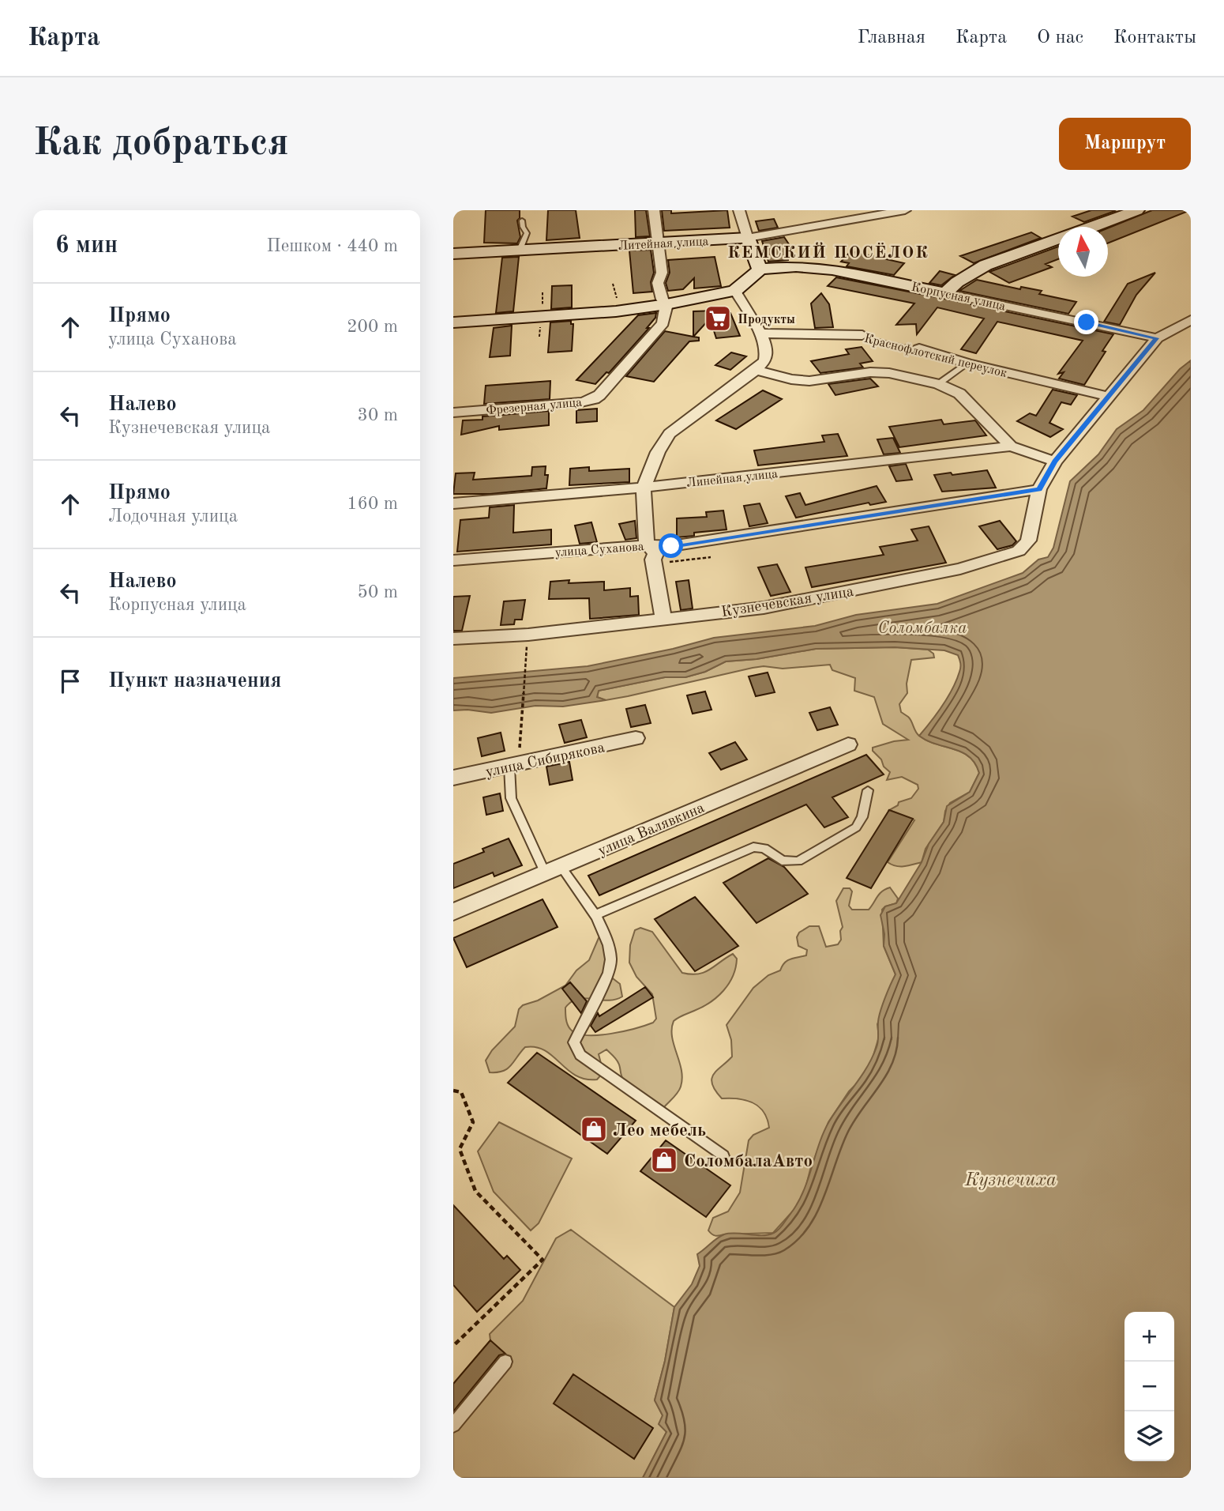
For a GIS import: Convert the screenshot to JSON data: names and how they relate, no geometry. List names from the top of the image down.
{
  "streets": {
    "street": [
      "Литейная улица",
      "Корпусная улица",
      "Краснофлотский переулок",
      "Фрезерная улица",
      "Линейная улица",
      "улица Суханова",
      "Кузнечевская улица",
      "улица Сибирякова",
      "улица Валявкина"
    ]
  },
  "crossings": [
    ["Корпусная улица", "Кузнечевская улица"],
    ["Краснофлотский переулок", "Кузнечевская улица"],
    ["улица Суханова", "Кузнечевская улица"]
  ],
  "districts": ["КЕМСКИЙ ПОСЁЛОК"],
  "water": ["Соломбалка", "Кузнечиха"],
  "places": {
    "supermarket": ["Продукты"],
    "shop": ["Лео мебель", "СоломбалаАвто"]
  },
  "north": "top",
  "page": {
    "header": "Карта",
    "nav": [
      "Главная",
      "Карта",
      "О нас",
      "Контакты"
    ],
    "buttons": "Маршрут",
    "title": "Как добраться",
    "heading": ["6 мин", "Пешком · 440 m"],
    "list": [
      ["Прямо", "улица Суханова", "200 m"],
      ["Налево", "Кузнечевская улица", "30 m"],
      ["Прямо", "Лодочная улица", "160 m"],
      ["Налево", "Корпусная улица", "50 m"],
      "Пункт назначения"
    ],
    "map_buttons": ["+", "−"]
  }
}
